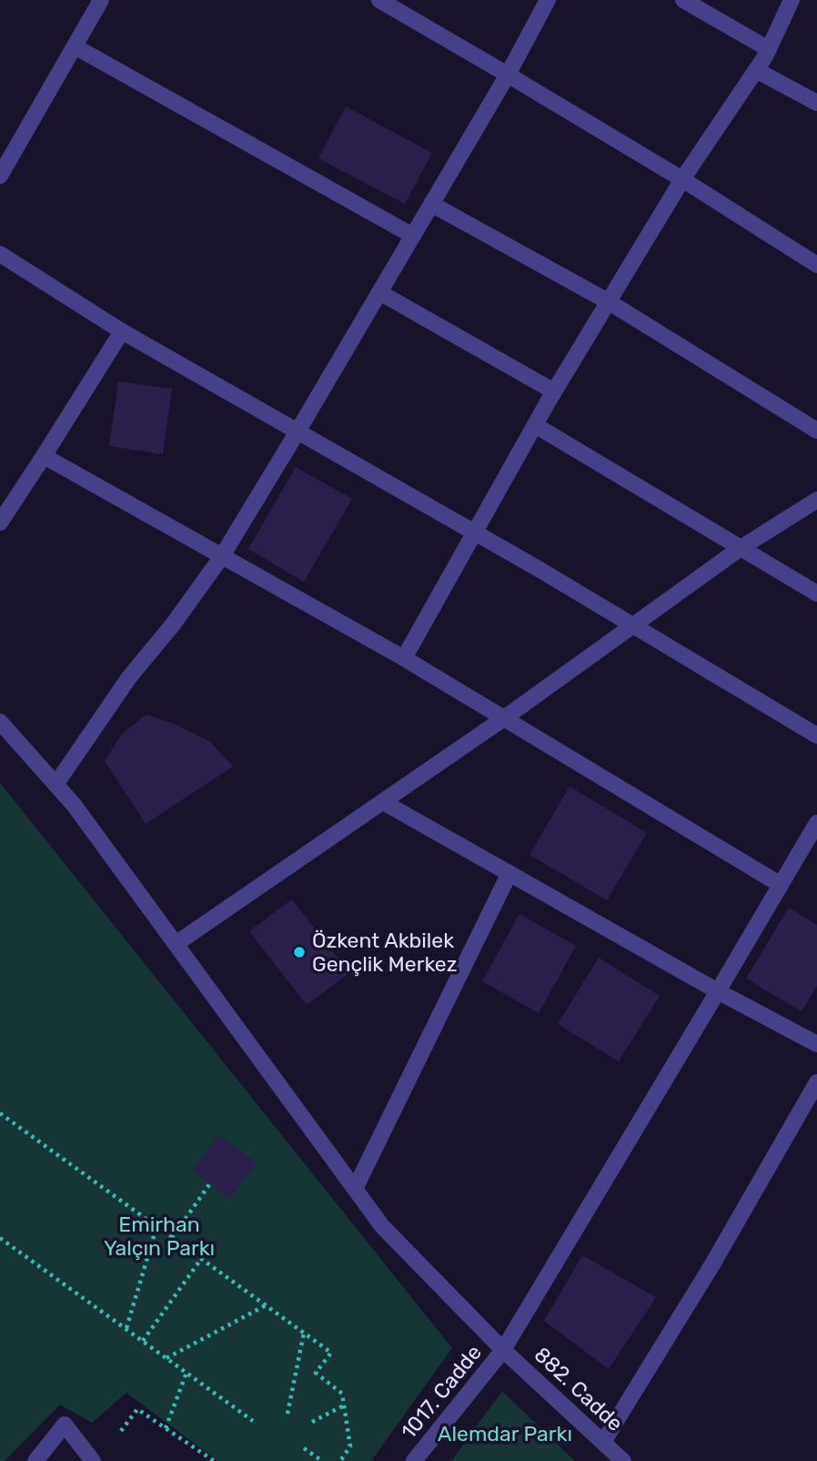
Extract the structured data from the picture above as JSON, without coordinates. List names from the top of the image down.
{
  "streets": {
    "street": ["882. Cadde", "1017. Cadde"]
  },
  "crossings": [
    ["882. Cadde", "1017. Cadde"]
  ],
  "parks": ["Emirhan Yalçın Parkı", "Alemdar Parkı"],
  "places": ["Özkent Akbilek Gençlik Merkez"]
}
